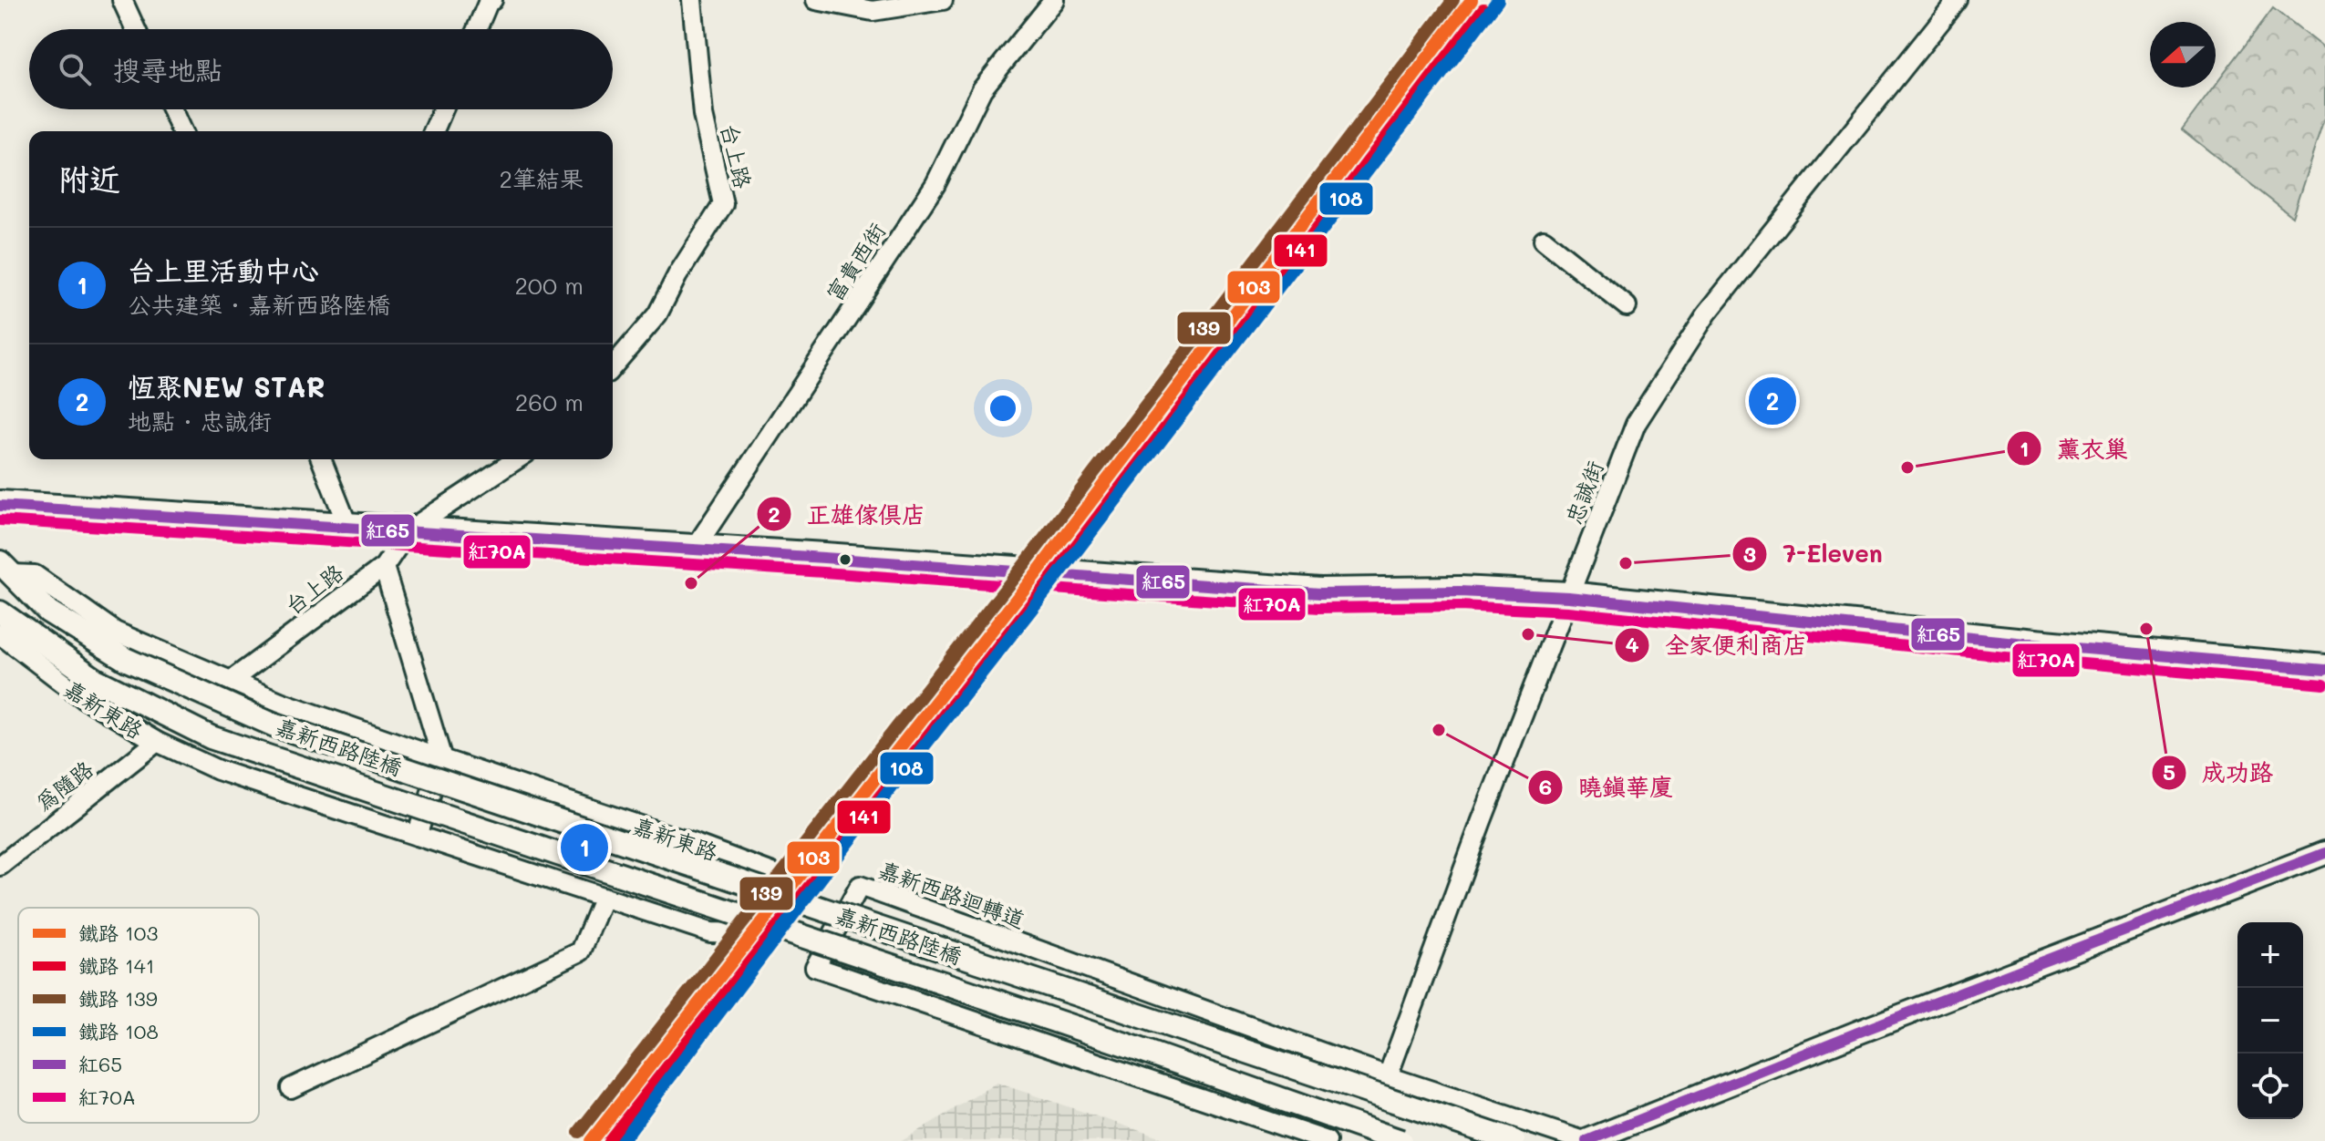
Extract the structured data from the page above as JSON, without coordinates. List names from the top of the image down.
{
  "streets": {
    "street": [
      "台上路",
      "富貴西街",
      "忠誠街",
      "嘉新東路",
      "嘉新西路陸橋",
      "為隨路",
      "嘉新西路迴轉道"
    ]
  },
  "crossings": [
    ["台上路", "嘉新東路"],
    ["忠誠街", "嘉新西路迴轉道"],
    ["嘉新東路", "嘉新西路陸橋"],
    ["嘉新東路", "為隨路"]
  ],
  "places": [
    "薰衣巢",
    "7-Eleven",
    "正雄傢俱店",
    "成功路",
    "全家便利商店",
    "曉鎮華廈"
  ],
  "lines": [
    "rail line 103",
    "rail line 139",
    "rail line 108",
    "rail line 141",
    "transit line 紅65",
    "transit line 紅70A"
  ],
  "legend": [
    "鐵路 103",
    "鐵路 141",
    "鐵路 139",
    "鐵路 108",
    "紅65",
    "紅70A"
  ],
  "north": "left",
  "page": {
    "search": "搜尋地點",
    "heading": ["附近", "2筆結果"],
    "list": [
      {
        "mark": "1",
        "name": "台上里活動中心",
        "note": "公共建築 · 嘉新西路陸橋",
        "value": "200 m"
      },
      {
        "mark": "2",
        "name": "恆聚NEW STAR",
        "note": "地點 · 忠誠街",
        "value": "260 m"
      }
    ],
    "pins": ["2", "1"],
    "map_buttons": ["+", "−"]
  }
}
